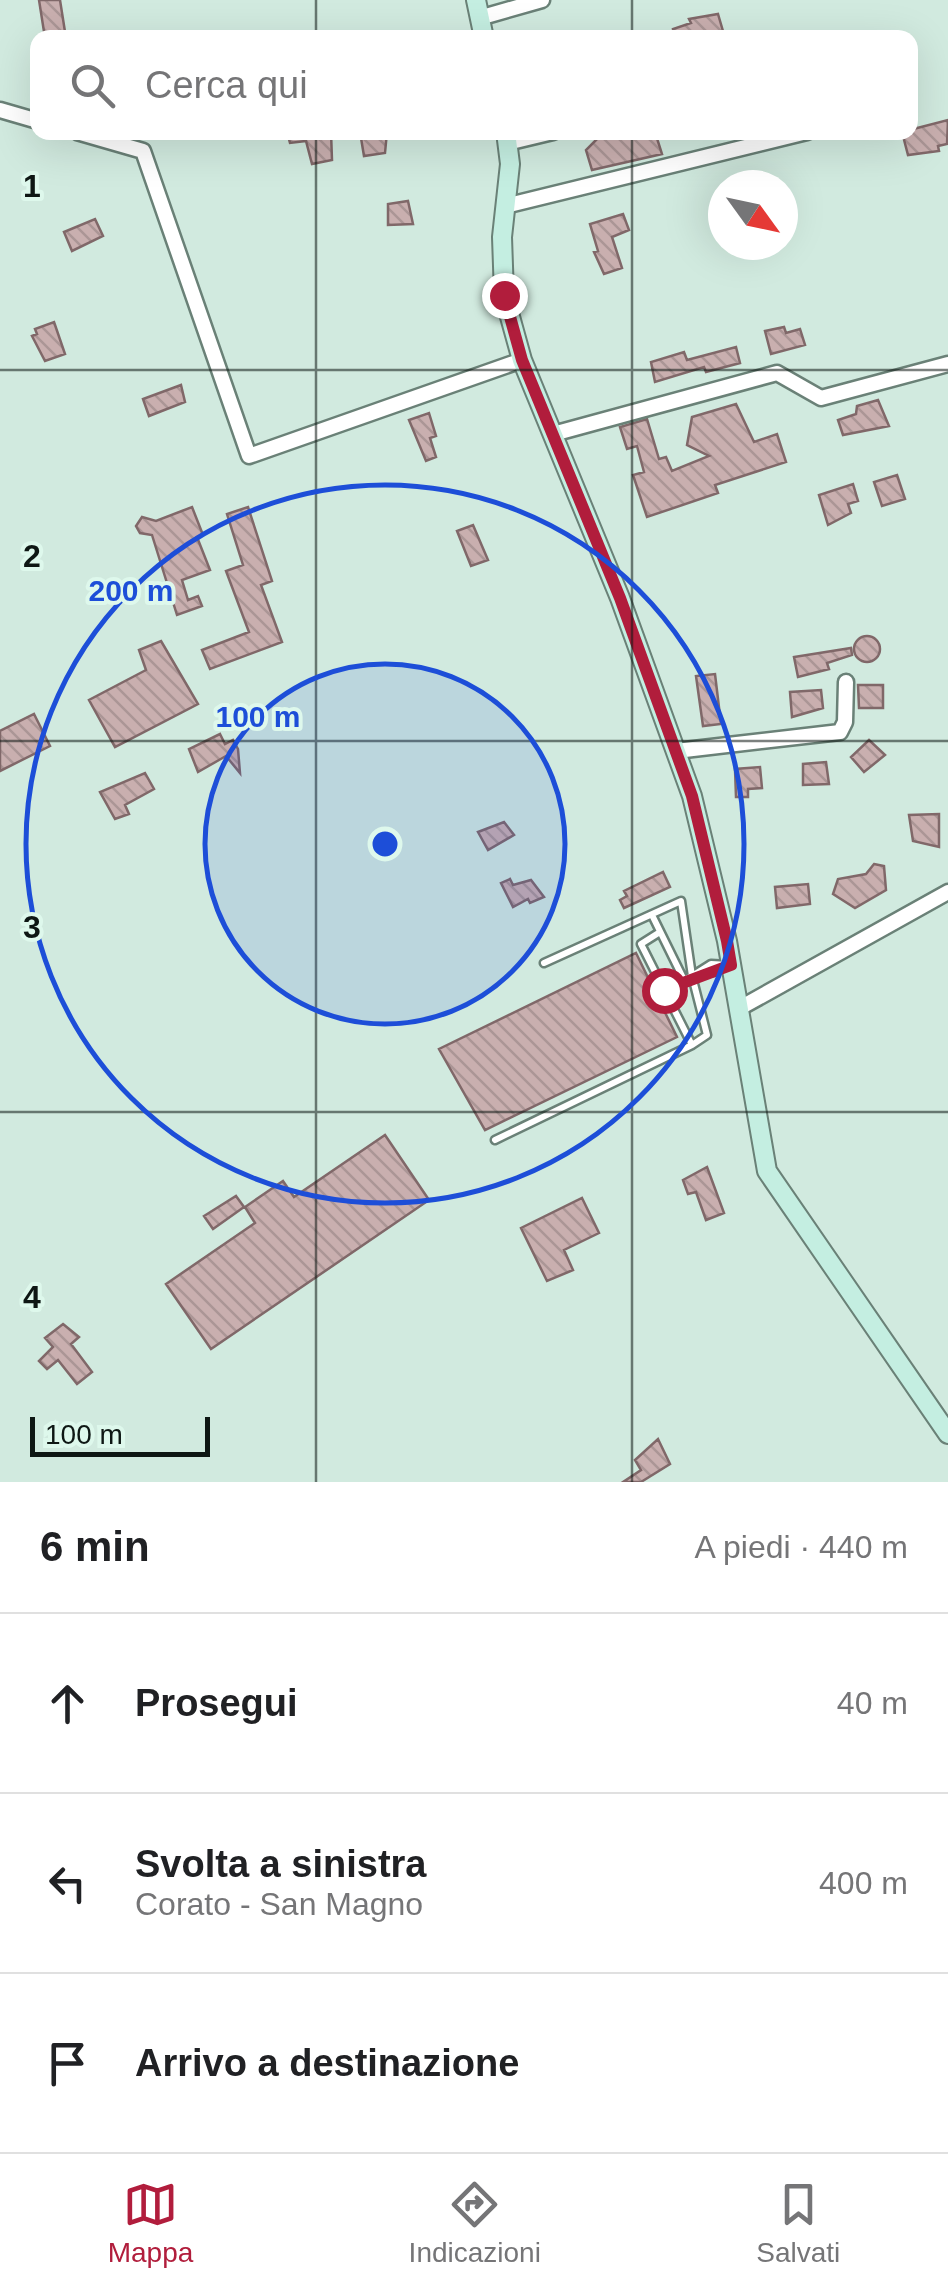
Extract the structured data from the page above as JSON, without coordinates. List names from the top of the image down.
{
  "scale_bar": "100 m",
  "north": "bottom right",
  "page": {
    "search": "Cerca qui",
    "scale": "100 m",
    "heading": ["6 min", "A piedi · 440 m"],
    "list": [
      ["Prosegui", "40 m"],
      ["Svolta a sinistra", "Corato - San Magno", "400 m"],
      "Arrivo a destinazione"
    ],
    "nav": ["Mappa", "Indicazioni", "Salvati"]
  },
  "grid": {
    "rows": [
      "1",
      "2",
      "3",
      "4"
    ]
  },
  "rings": ["200 m", "100 m"]
}
